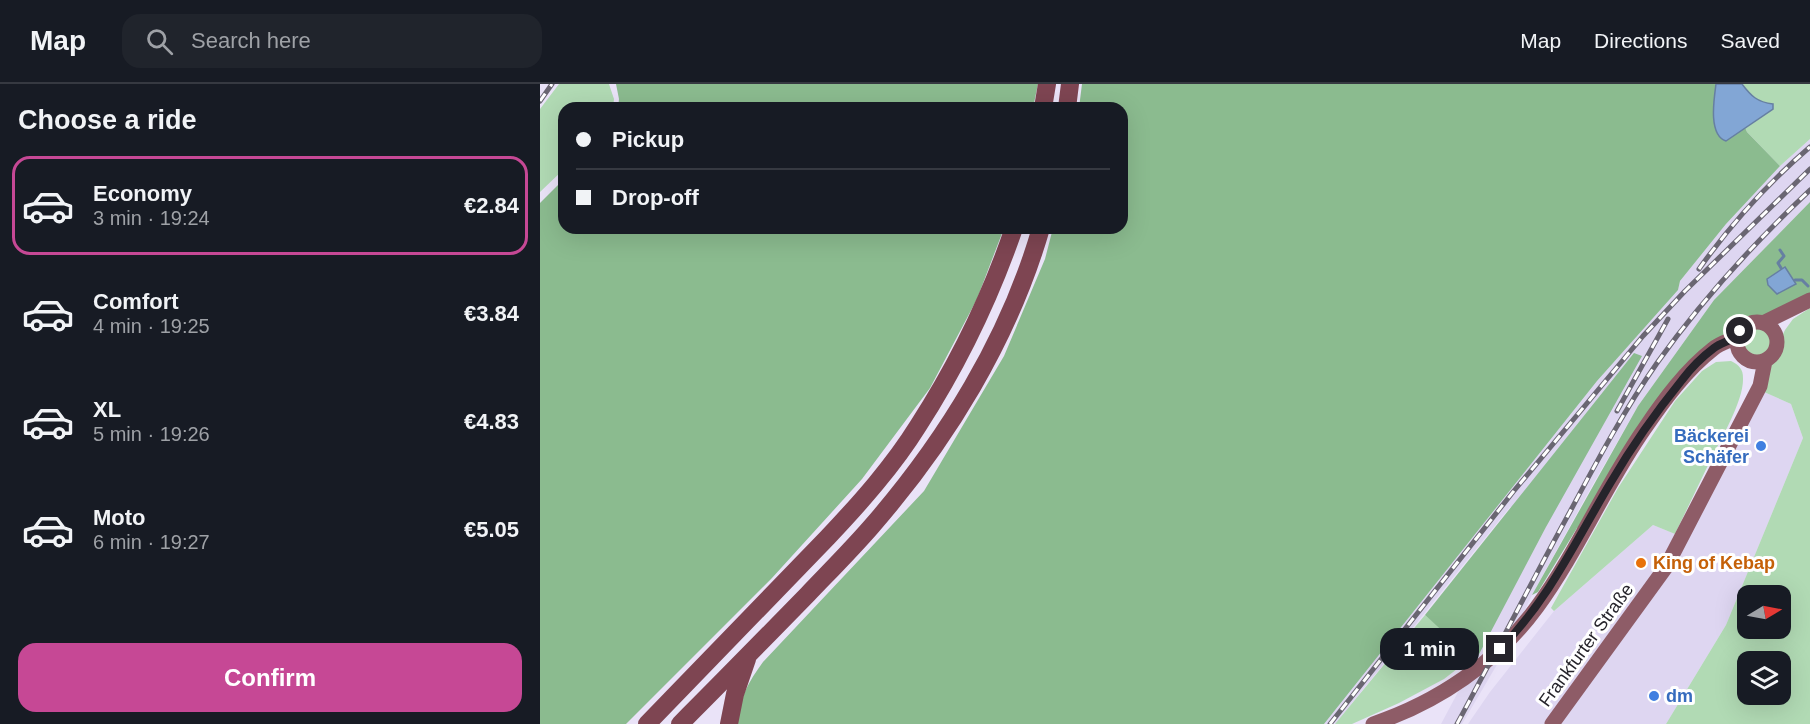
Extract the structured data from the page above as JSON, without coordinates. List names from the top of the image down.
{
  "streets": {
    "main road": ["Frankfurter Straße"]
  },
  "places": ["Bäckerei Schäfer", "King of Kebap", "dm"],
  "north": "right",
  "page": {
    "header": "Map",
    "search": "Search here",
    "nav": ["Map", "Directions", "Saved"],
    "heading": "Choose a ride",
    "banner": ["Pickup", "Drop-off"],
    "list": [
      {
        "name": "Economy",
        "note": "3 min · 19:24",
        "value": "€2.84"
      },
      {
        "name": "Comfort",
        "note": "4 min · 19:25",
        "value": "€3.84"
      },
      {
        "name": "XL",
        "note": "5 min · 19:26",
        "value": "€4.83"
      },
      {
        "name": "Moto",
        "note": "6 min · 19:27",
        "value": "€5.05"
      }
    ],
    "bubble": "1 min",
    "buttons": "Confirm"
  }
}
